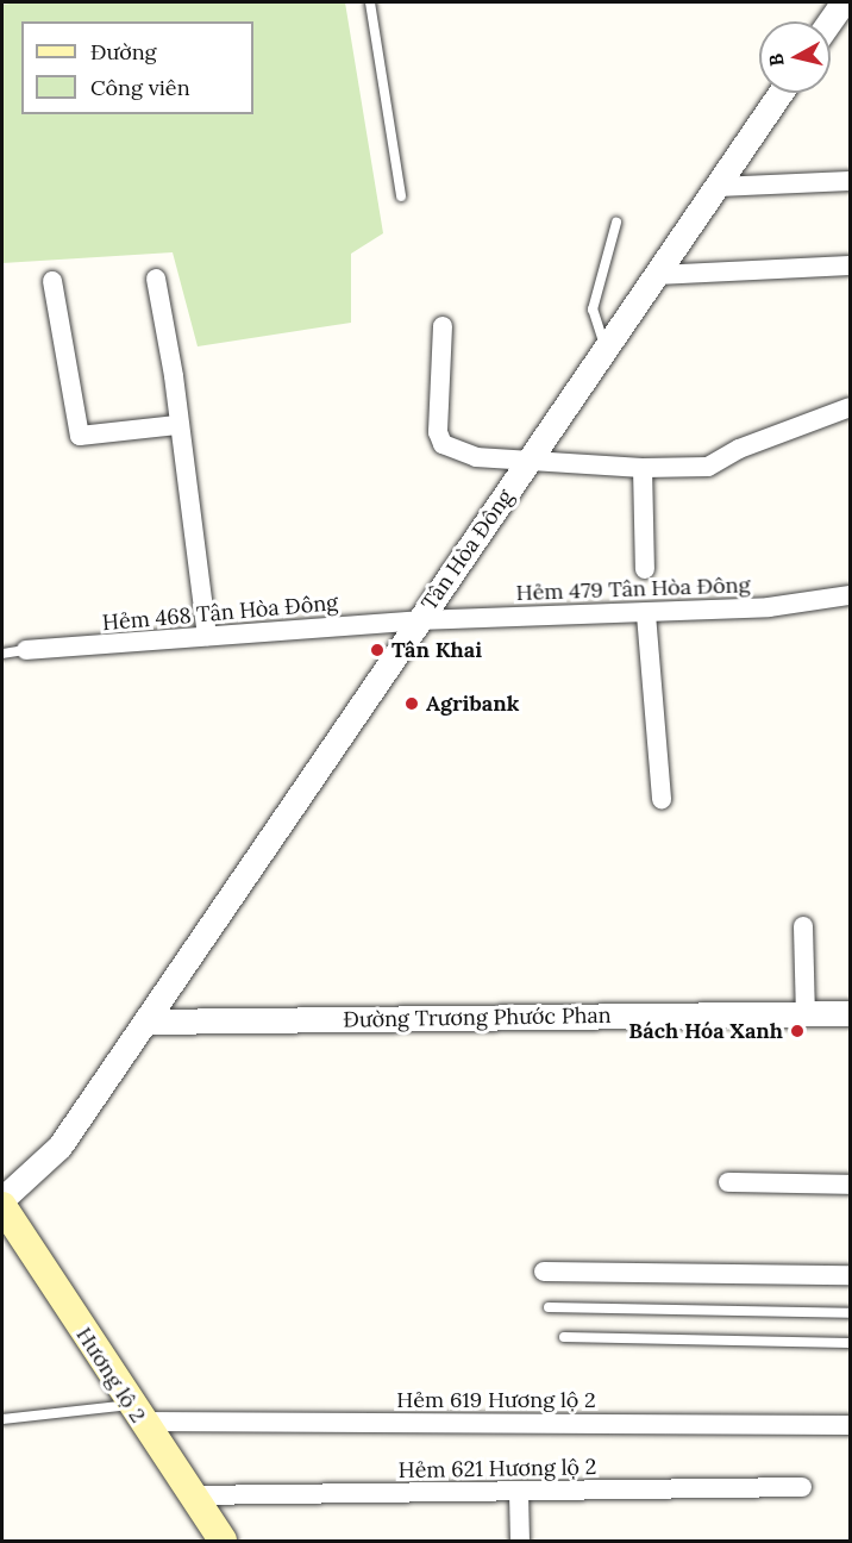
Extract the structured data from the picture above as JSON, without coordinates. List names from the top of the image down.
{
  "streets": {
    "main road": ["Hương lộ 2"],
    "street": [
      "Tân Hòa Đông",
      "Hẻm 479 Tân Hòa Đông",
      "Hẻm 468 Tân Hòa Đông",
      "Đường Trương Phước Phan",
      "Hẻm 619 Hương lộ 2",
      "Hẻm 621 Hương lộ 2"
    ]
  },
  "crossings": [
    ["Tân Hòa Đông", "Hẻm 479 Tân Hòa Đông"],
    ["Tân Hòa Đông", "Hẻm 468 Tân Hòa Đông"],
    ["Tân Hòa Đông", "Đường Trương Phước Phan"],
    ["Hẻm 479 Tân Hòa Đông", "Hẻm 468 Tân Hòa Đông"],
    ["Hương lộ 2", "Hẻm 619 Hương lộ 2"],
    ["Hương lộ 2", "Hẻm 621 Hương lộ 2"]
  ],
  "places": ["Tân Khai", "Agribank", "Bách Hóa Xanh"],
  "legend": ["Đường", "Công viên"],
  "north": "left"
}
